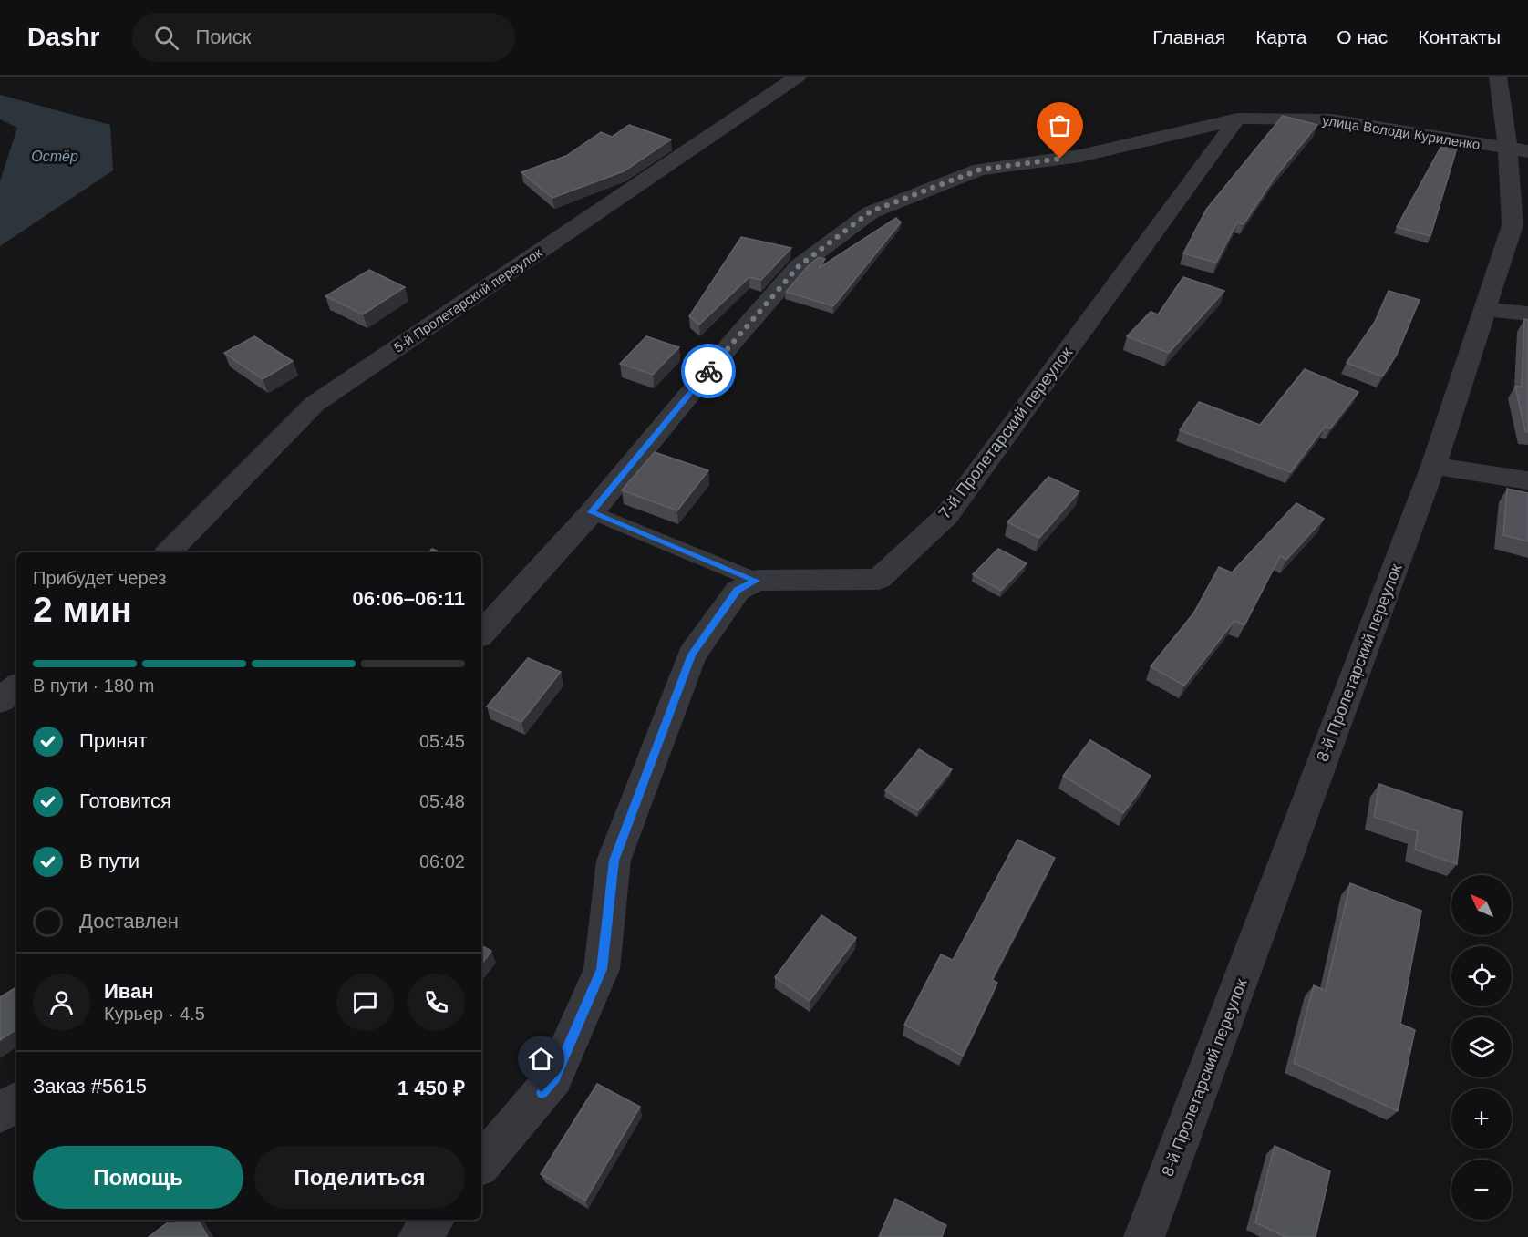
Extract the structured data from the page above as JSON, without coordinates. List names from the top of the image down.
{
  "streets": {
    "street": [
      "улица Володи Куриленко",
      "5-й Пролетарский переулок",
      "7-й Пролетарский переулок",
      "8-й Пролетарский переулок"
    ]
  },
  "crossings": [
    ["улица Володи Куриленко", "7-й Пролетарский переулок"],
    ["улица Володи Куриленко", "8-й Пролетарский переулок"]
  ],
  "water": ["Остёр"],
  "north": "top left",
  "page": {
    "header": "Dashr",
    "search": "Поиск",
    "nav": [
      "Главная",
      "Карта",
      "О нас",
      "Контакты"
    ],
    "heading": ["2 мин", "Прибудет через", "06:06–06:11"],
    "panel": [
      "Иван",
      "Курьер · 4.5",
      "Заказ #5615",
      "1 450 ₽"
    ],
    "bar": "В пути · 180 m",
    "list": [
      ["Принят", "05:45"],
      ["Готовится", "05:48"],
      ["В пути", "06:02"],
      "Доставлен"
    ],
    "map_buttons": ["+", "−"],
    "buttons": ["Помощь", "Поделиться"]
  }
}
